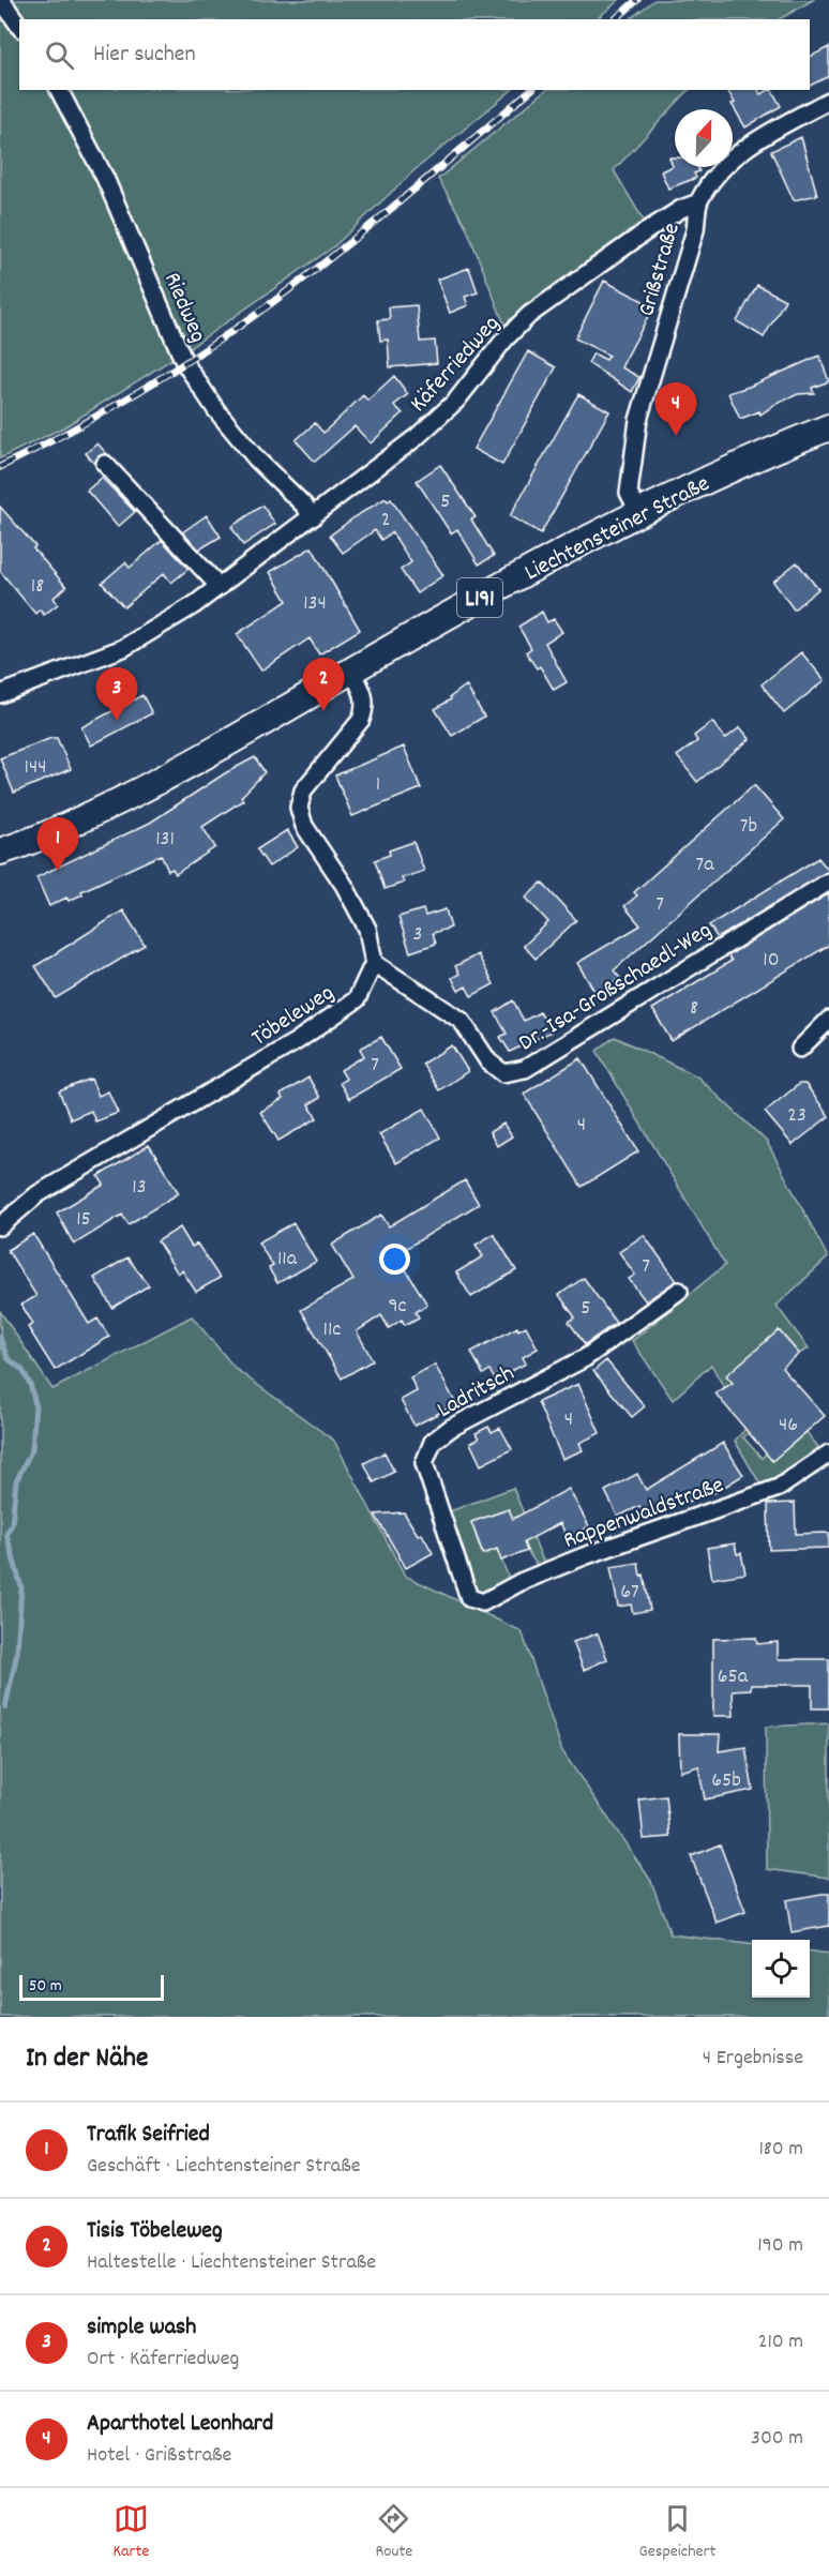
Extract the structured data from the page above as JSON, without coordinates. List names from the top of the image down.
{
  "streets": {
    "main road": ["Liechtensteiner Straße", "L191"],
    "street": [
      "Grißstraße",
      "Riedweg",
      "Käferriedweg",
      "Dr.-Isa-Großschaedl-Weg",
      "Töbeleweg",
      "Ladritsch",
      "Rappenwaldstraße"
    ]
  },
  "crossings": [
    ["Grißstraße", "Käferriedweg"],
    ["Grißstraße", "Liechtensteiner Straße"],
    ["Riedweg", "Käferriedweg"],
    ["Dr.-Isa-Großschaedl-Weg", "Töbeleweg"],
    ["Ladritsch", "Rappenwaldstraße"]
  ],
  "house_numbers": [
    "5",
    "2",
    "18",
    "134",
    "144",
    "1",
    "7b",
    "131",
    "7a",
    "7",
    "3",
    "10",
    "8",
    "7",
    "23",
    "4",
    "13",
    "15",
    "11a",
    "7",
    "9c",
    "5",
    "11c",
    "4",
    "46",
    "67",
    "65a",
    "65b"
  ],
  "scale_bar": "50 m",
  "north": "top",
  "page": {
    "search": "Hier suchen",
    "pins": [
      "4",
      "2",
      "3",
      "1"
    ],
    "scale": "50 m",
    "heading": ["In der Nähe", "4 Ergebnisse"],
    "list": [
      {
        "mark": "1",
        "name": "Trafik Seifried",
        "note": "Geschäft · Liechtensteiner Straße",
        "value": "180 m"
      },
      {
        "mark": "2",
        "name": "Tisis Töbeleweg",
        "note": "Haltestelle · Liechtensteiner Straße",
        "value": "190 m"
      },
      {
        "mark": "3",
        "name": "simple wash",
        "note": "Ort · Käferriedweg",
        "value": "210 m"
      },
      {
        "mark": "4",
        "name": "Aparthotel Leonhard",
        "note": "Hotel · Grißstraße",
        "value": "300 m"
      }
    ],
    "nav": ["Karte", "Route", "Gespeichert"]
  }
}
